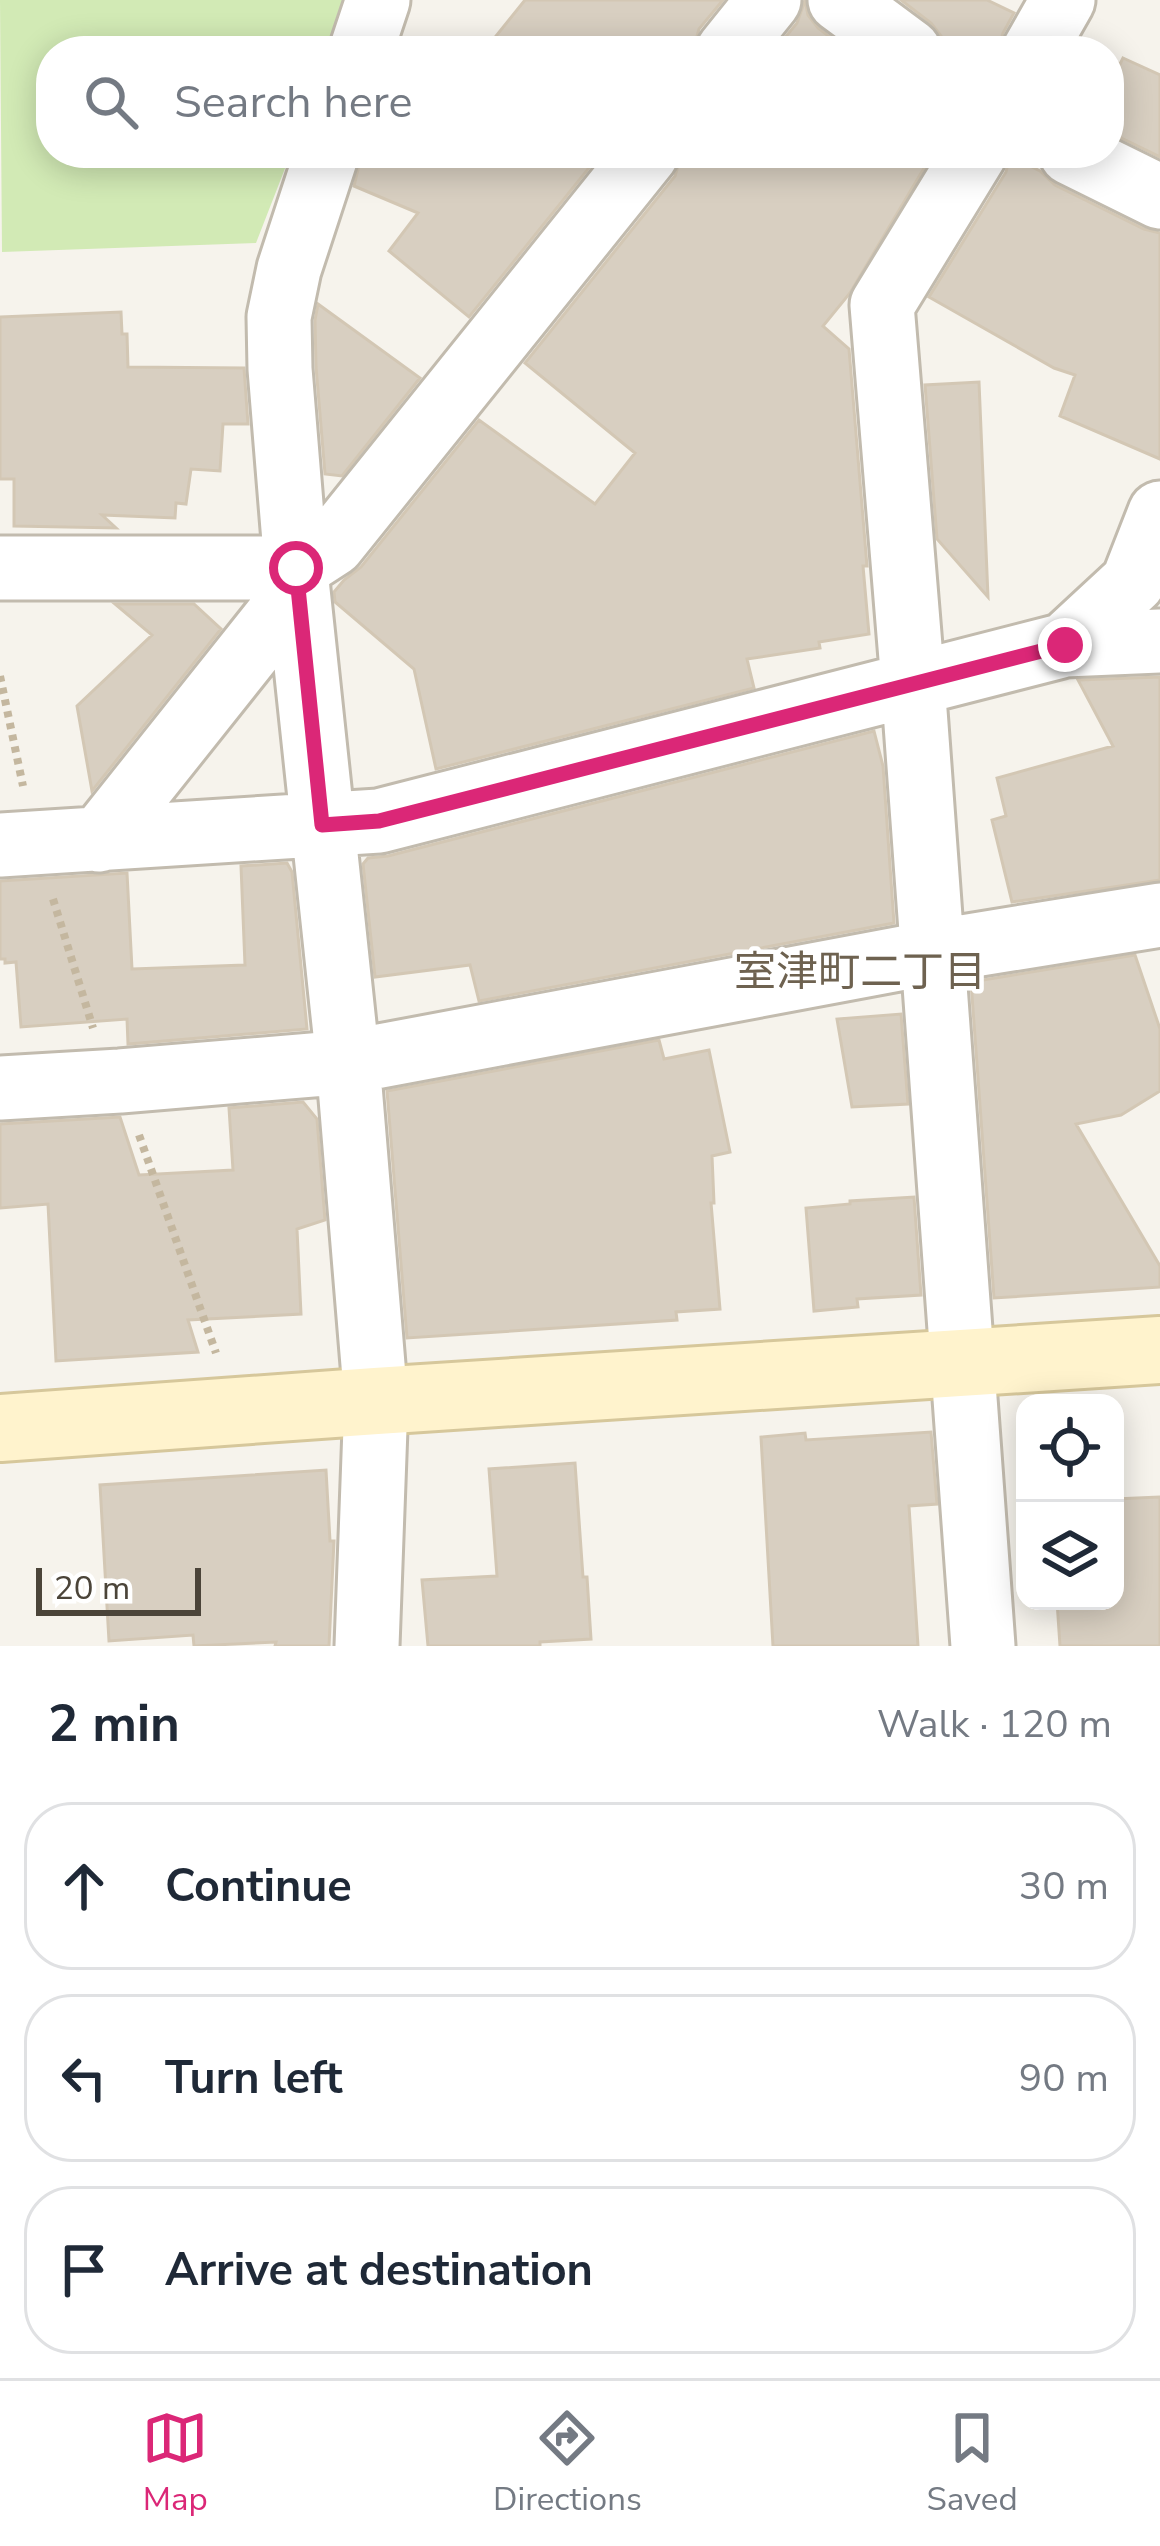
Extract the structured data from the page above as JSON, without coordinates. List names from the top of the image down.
{
  "districts": ["室津町二丁目"],
  "scale_bar": "20 m",
  "page": {
    "search": "Search here",
    "scale": "20 m",
    "heading": ["2 min", "Walk · 120 m"],
    "list": [
      ["Continue", "30 m"],
      ["Turn left", "90 m"],
      "Arrive at destination"
    ],
    "nav": ["Map", "Directions", "Saved"]
  }
}
